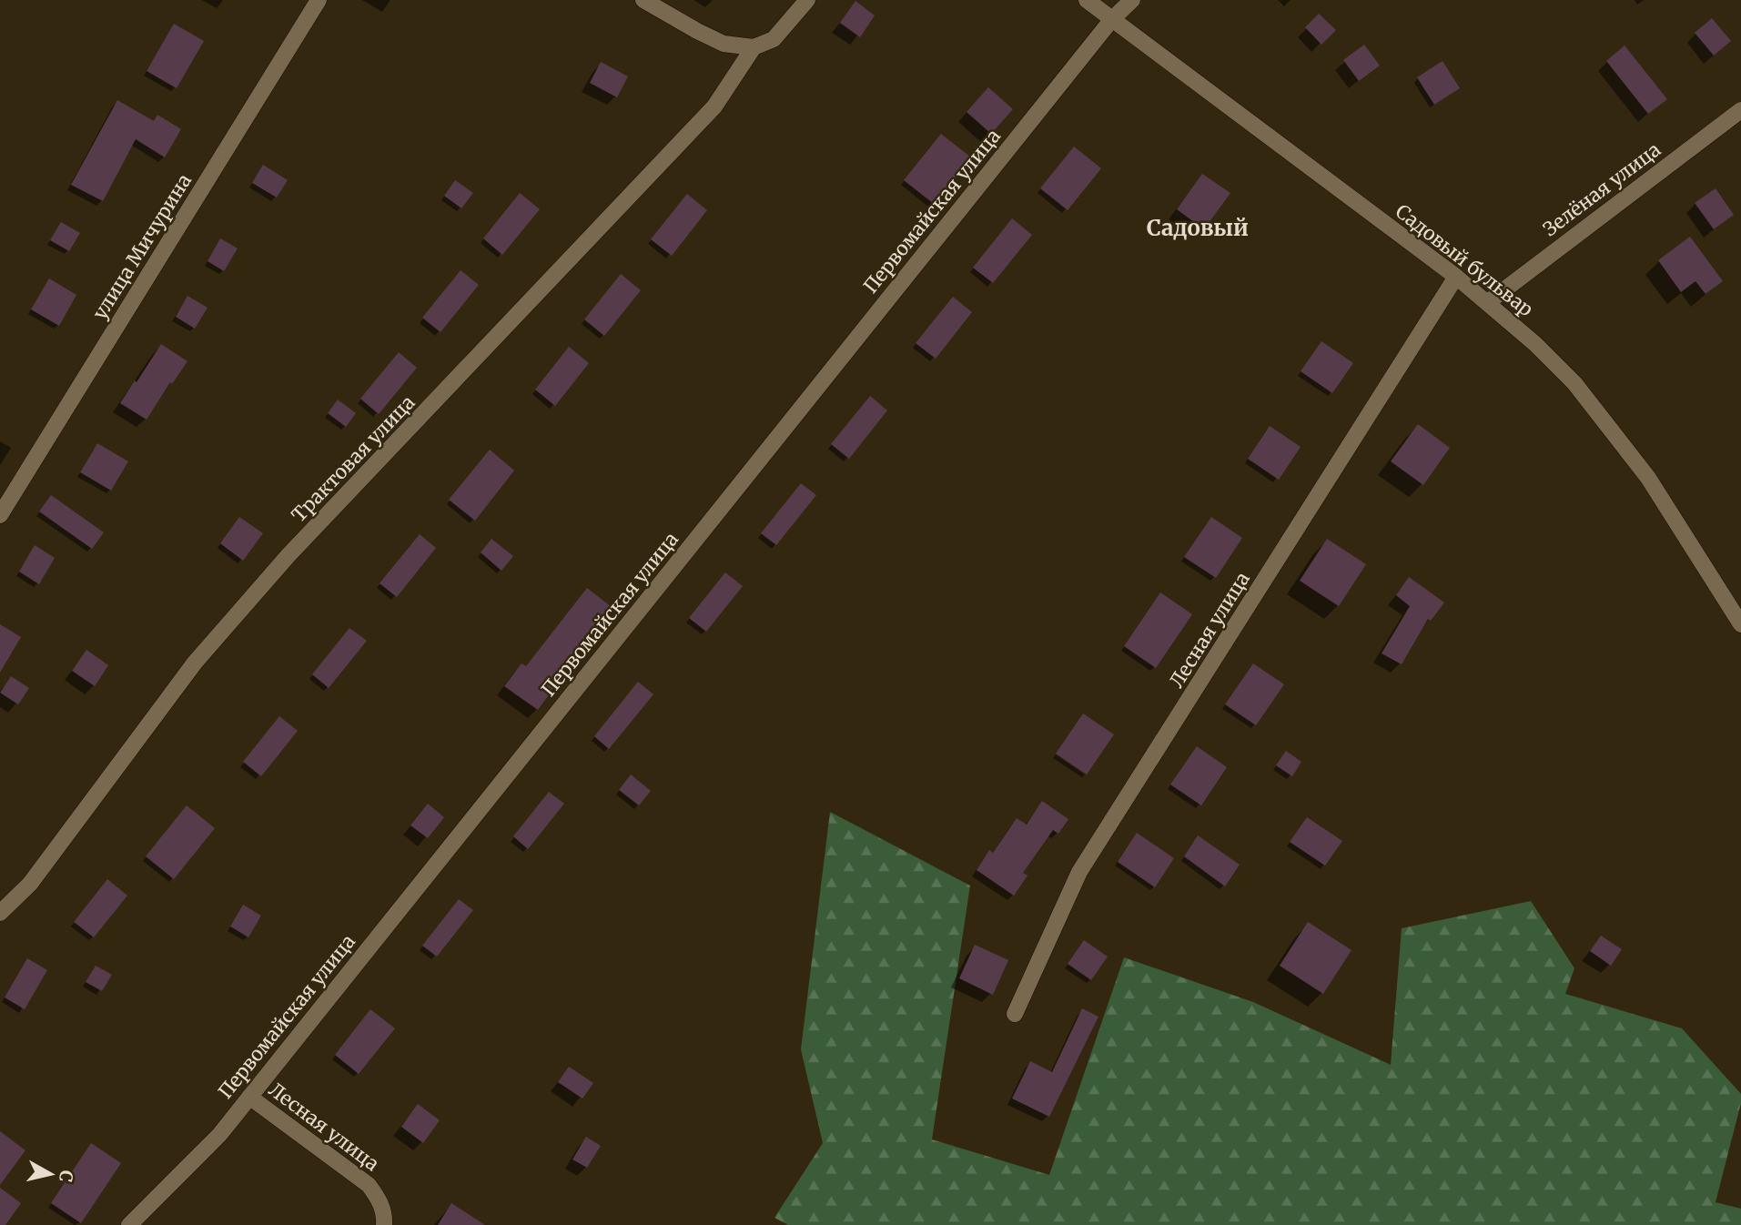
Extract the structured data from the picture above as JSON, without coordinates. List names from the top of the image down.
{
  "streets": {
    "street": [
      "Зелёная улица",
      "Первомайская улица",
      "улица Мичурина",
      "Садовый бульвар",
      "Трактовая улица",
      "Лесная улица"
    ]
  },
  "crossings": [
    ["Зелёная улица", "Садовый бульвар"],
    ["Первомайская улица", "Садовый бульвар"],
    ["Первомайская улица", "Лесная улица"],
    ["Садовый бульвар", "Лесная улица"]
  ],
  "districts": ["Садовый"],
  "north": "right"
}
